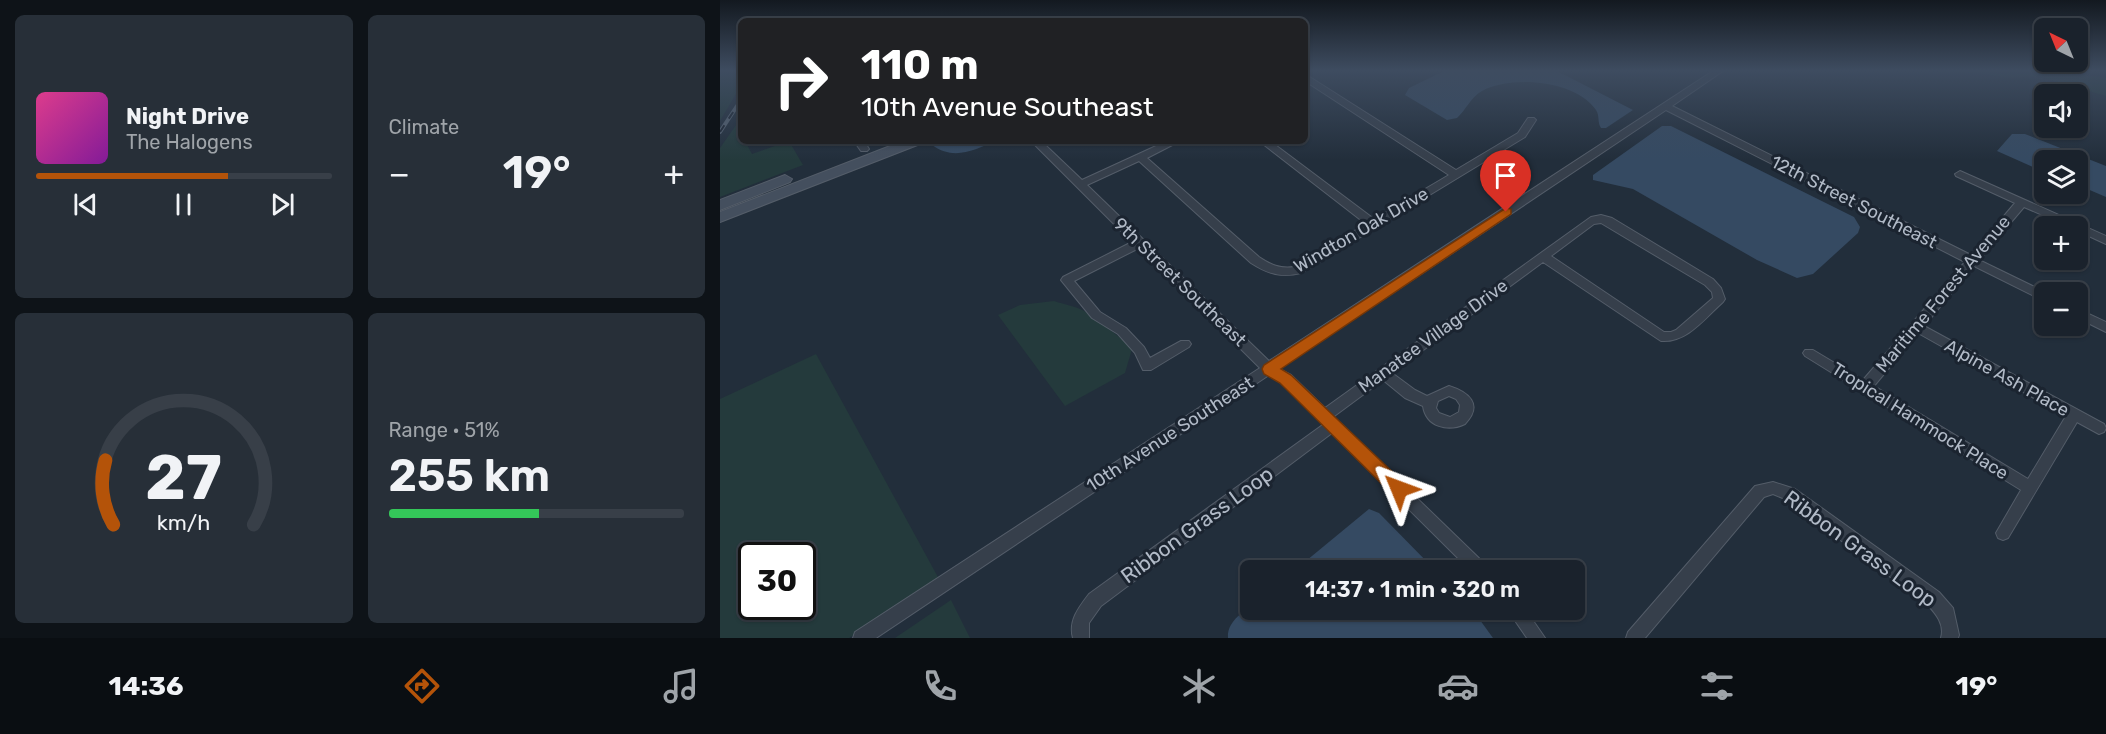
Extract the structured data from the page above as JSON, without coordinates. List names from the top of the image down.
{
  "streets": {
    "street": [
      "12th Street Southeast",
      "Windton Oak Drive",
      "9th Street Southeast",
      "Maritime Forest Avenue",
      "Manatee Village Drive",
      "Alpine Ash Place",
      "Tropical Hammock Place",
      "10th Avenue Southeast",
      "Ribbon Grass Loop"
    ]
  },
  "crossings": [
    ["12th Street Southeast", "Maritime Forest Avenue"],
    ["12th Street Southeast", "10th Avenue Southeast"],
    ["9th Street Southeast", "Manatee Village Drive"],
    ["9th Street Southeast", "10th Avenue Southeast"],
    ["9th Street Southeast", "Ribbon Grass Loop"],
    ["Maritime Forest Avenue", "Alpine Ash Place"],
    ["Maritime Forest Avenue", "Tropical Hammock Place"],
    ["Manatee Village Drive", "Ribbon Grass Loop"]
  ],
  "north": "top left",
  "page": {
    "tile": [
      "Climate",
      ["Range · 51%", "255 km"]
    ],
    "map_buttons": ["+", "−"],
    "turn": ["110 m", "10th Avenue Southeast"],
    "song": ["Night Drive", "The Halogens"],
    "heat": ["−", "19°", "+"],
    "limit": "30",
    "trip": "14:37 · 1 min · 320 m",
    "tabs": ["14:36", "19°"],
    "gauge": ["27", "km/h"]
  }
}
